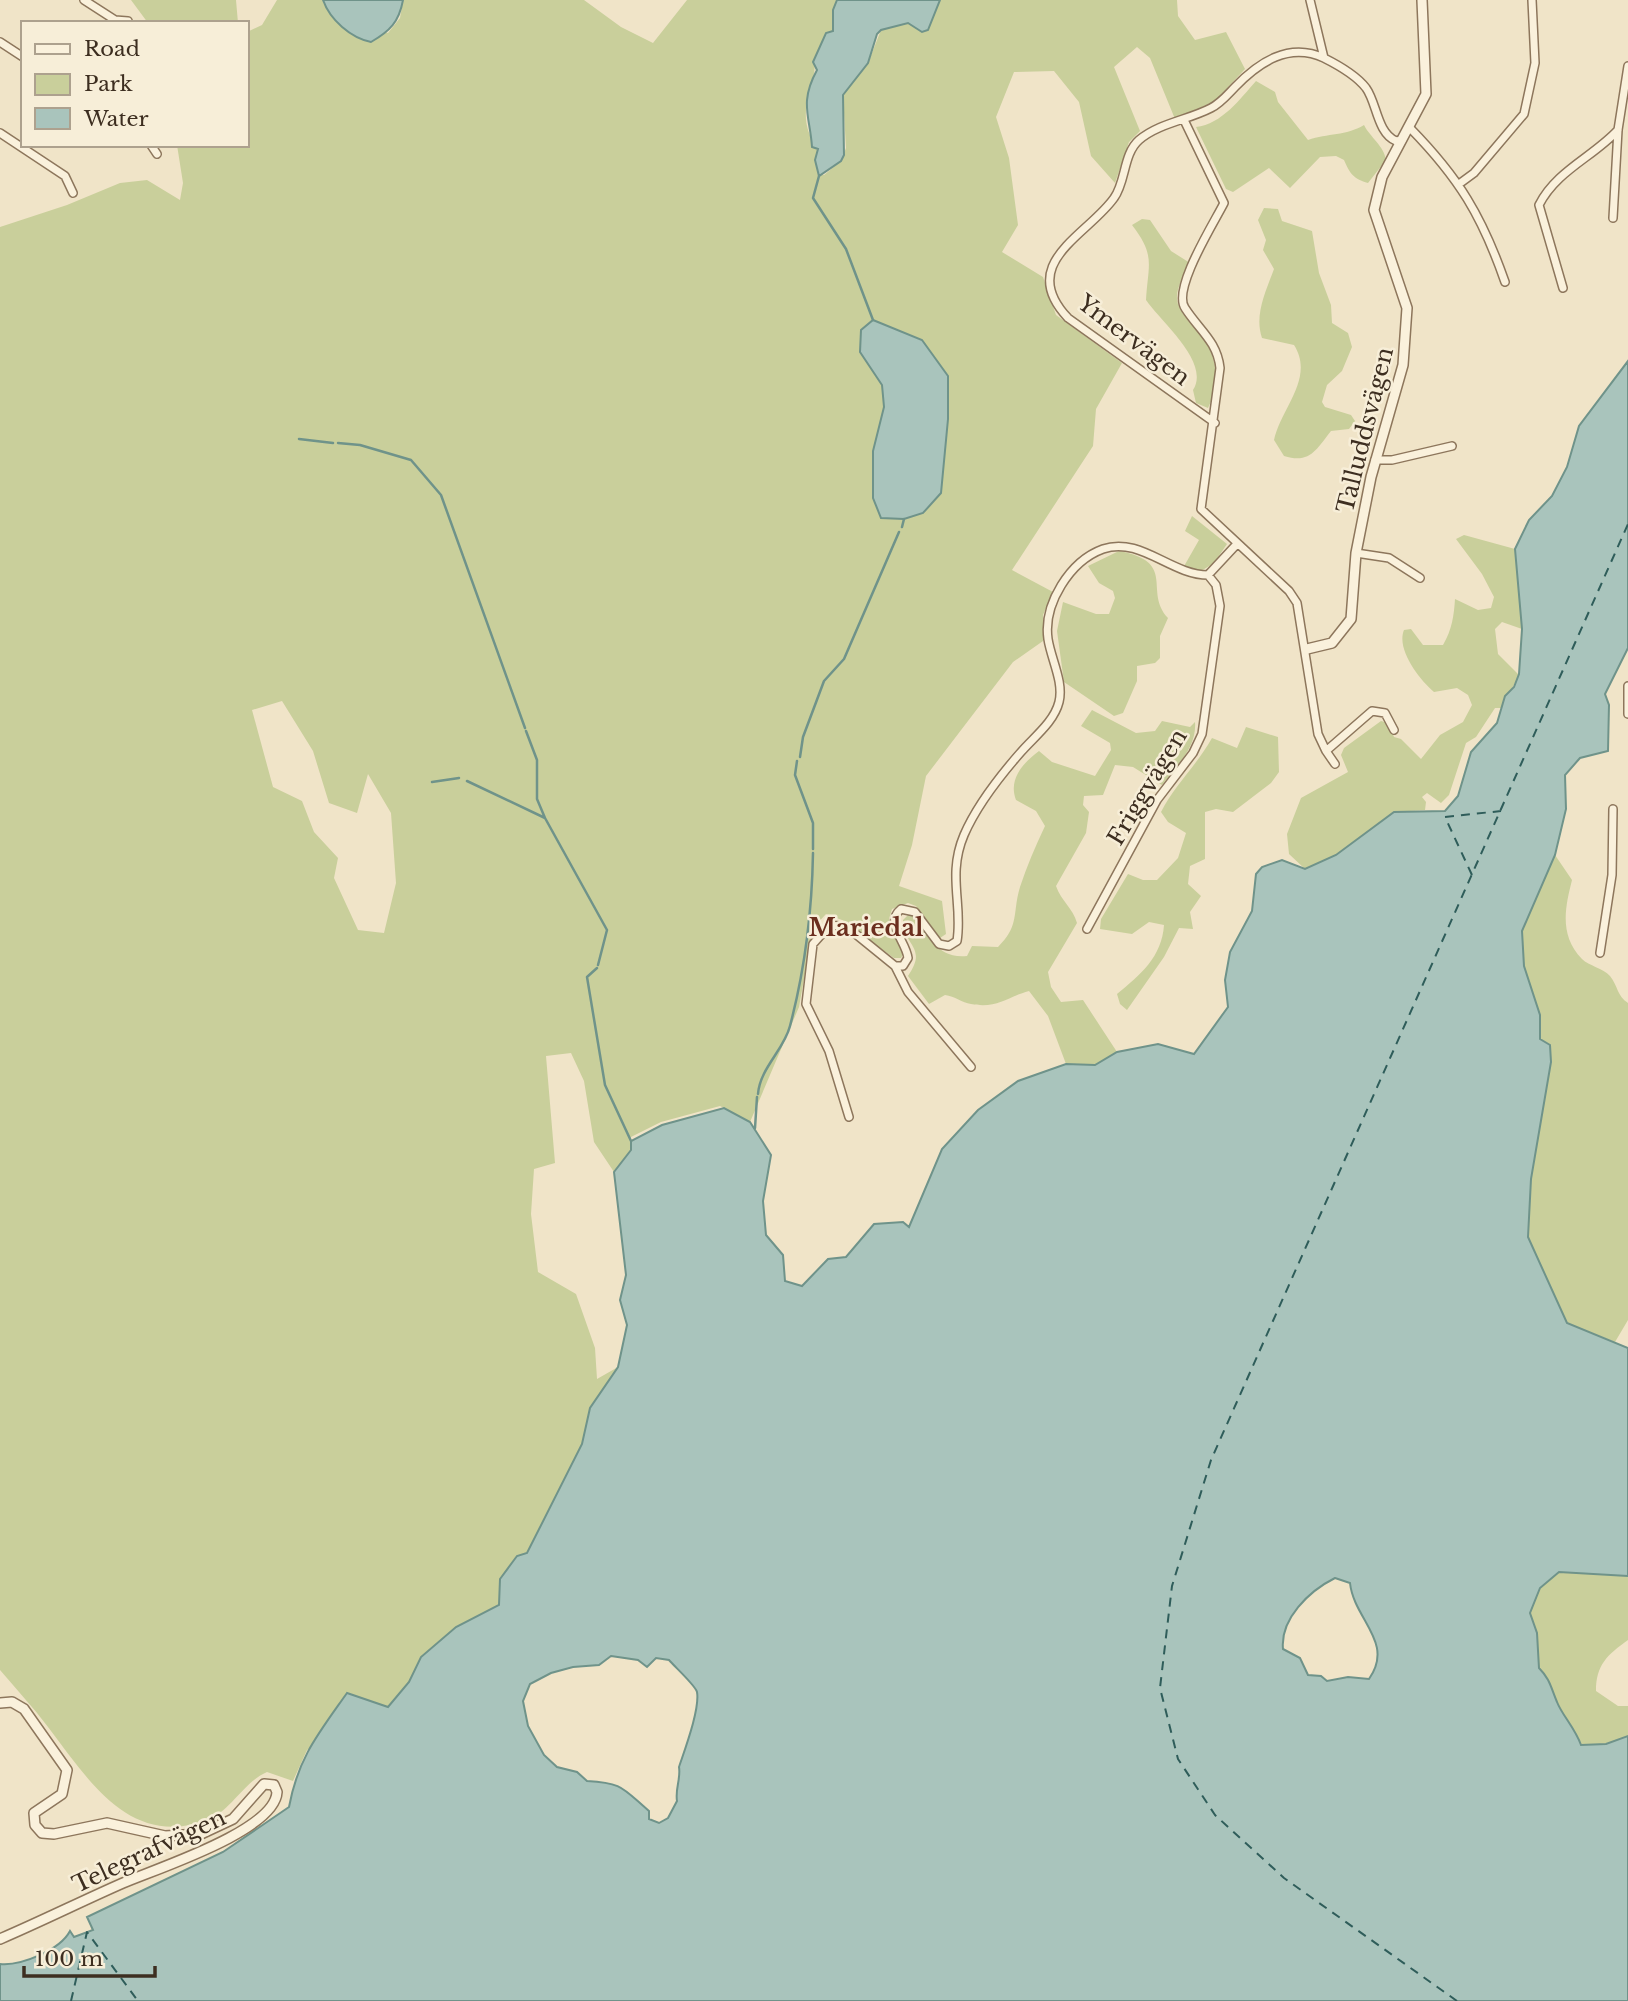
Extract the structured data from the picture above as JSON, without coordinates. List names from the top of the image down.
{
  "streets": {
    "street": [
      "Ymervägen",
      "Talluddsvägen",
      "Friggvägen",
      "Telegrafvägen"
    ]
  },
  "districts": ["Mariedal"],
  "legend": ["Road", "Park", "Water"],
  "scale_bar": "100 m"
}
